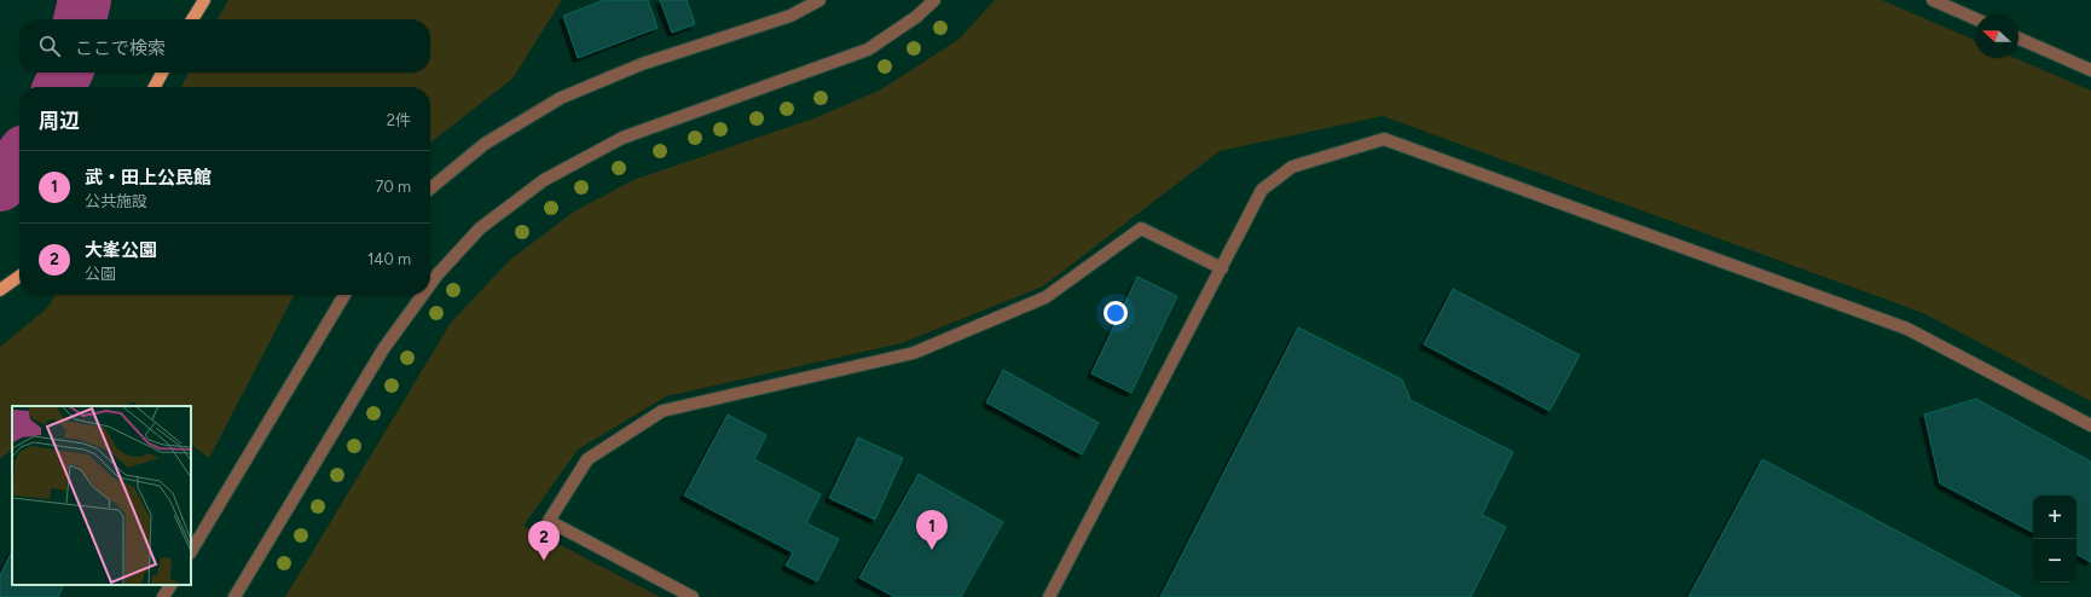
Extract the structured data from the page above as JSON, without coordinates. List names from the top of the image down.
{
  "north": "left",
  "page": {
    "search": "ここで検索",
    "heading": ["周辺", "2件"],
    "list": [
      {
        "mark": "1",
        "name": "武・田上公民館",
        "note": "公共施設",
        "value": "70 m"
      },
      {
        "mark": "2",
        "name": "大峯公園",
        "note": "公園",
        "value": "140 m"
      }
    ],
    "map_buttons": ["+", "−"],
    "pins": ["1", "2"]
  }
}
